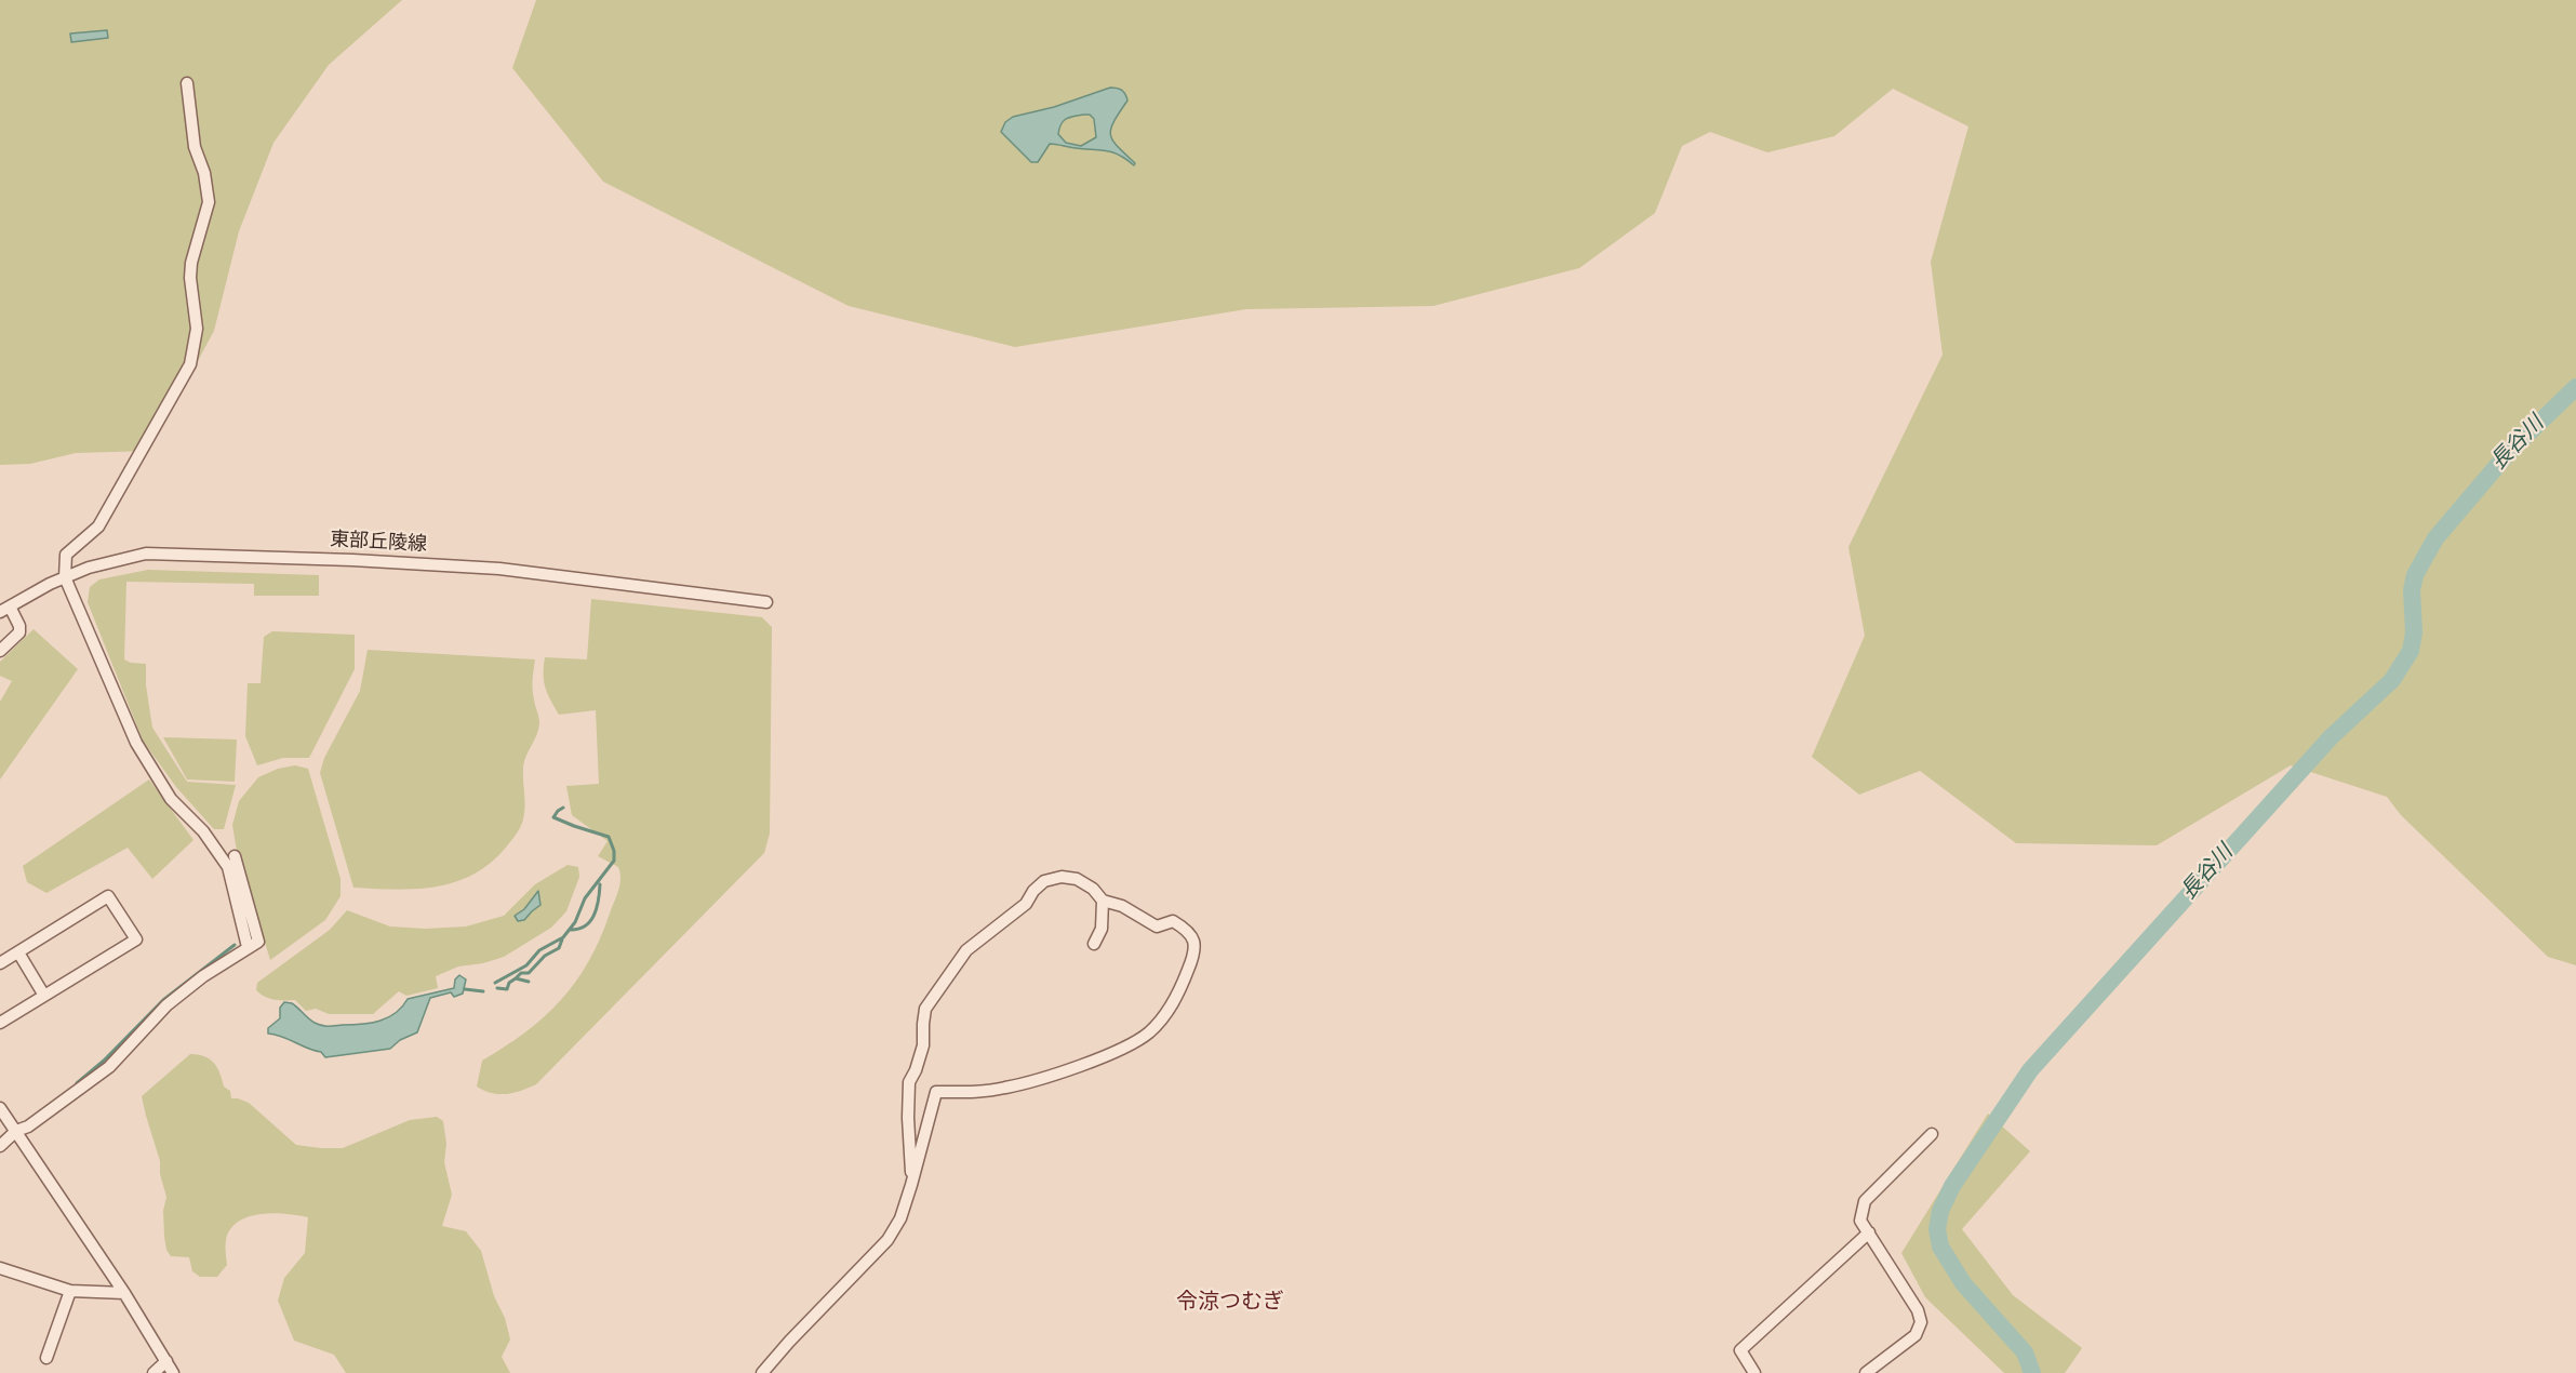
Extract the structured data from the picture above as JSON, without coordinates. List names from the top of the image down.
{
  "streets": {
    "street": ["東部丘陵線"]
  },
  "districts": ["令涼つむぎ"],
  "water": ["長谷川"]
}
